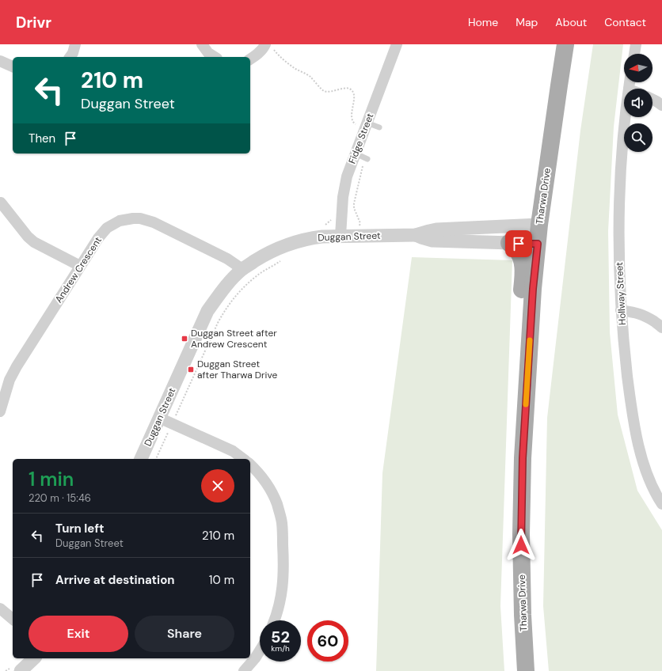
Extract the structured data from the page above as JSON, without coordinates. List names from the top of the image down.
{
  "streets": {
    "main road": ["Tharwa Drive"],
    "street": [
      "Fidge Street",
      "Duggan Street",
      "Andrew Crescent",
      "Hollway Street"
    ]
  },
  "crossings": [
    ["Fidge Street", "Duggan Street"],
    ["Tharwa Drive", "Duggan Street"],
    ["Duggan Street", "Andrew Crescent"]
  ],
  "places": {
    "transit": ["Duggan Street after Andrew Crescent", "Duggan Street after Tharwa Drive"]
  },
  "north": "left",
  "page": {
    "header": "Drivr",
    "nav": [
      "Home",
      "Map",
      "About",
      "Contact"
    ],
    "turn": ["210 m", "Duggan Street"],
    "then": "Then",
    "heading": ["1 min", "220 m · 15:46"],
    "list": [
      {
        "name": "Turn left",
        "note": "Duggan Street",
        "value": "210 m"
      },
      {
        "name": "Arrive at destination",
        "value": "10 m"
      }
    ],
    "buttons": ["Exit", "Share"],
    "speed": "52 km/h",
    "limit": "60"
  }
}
